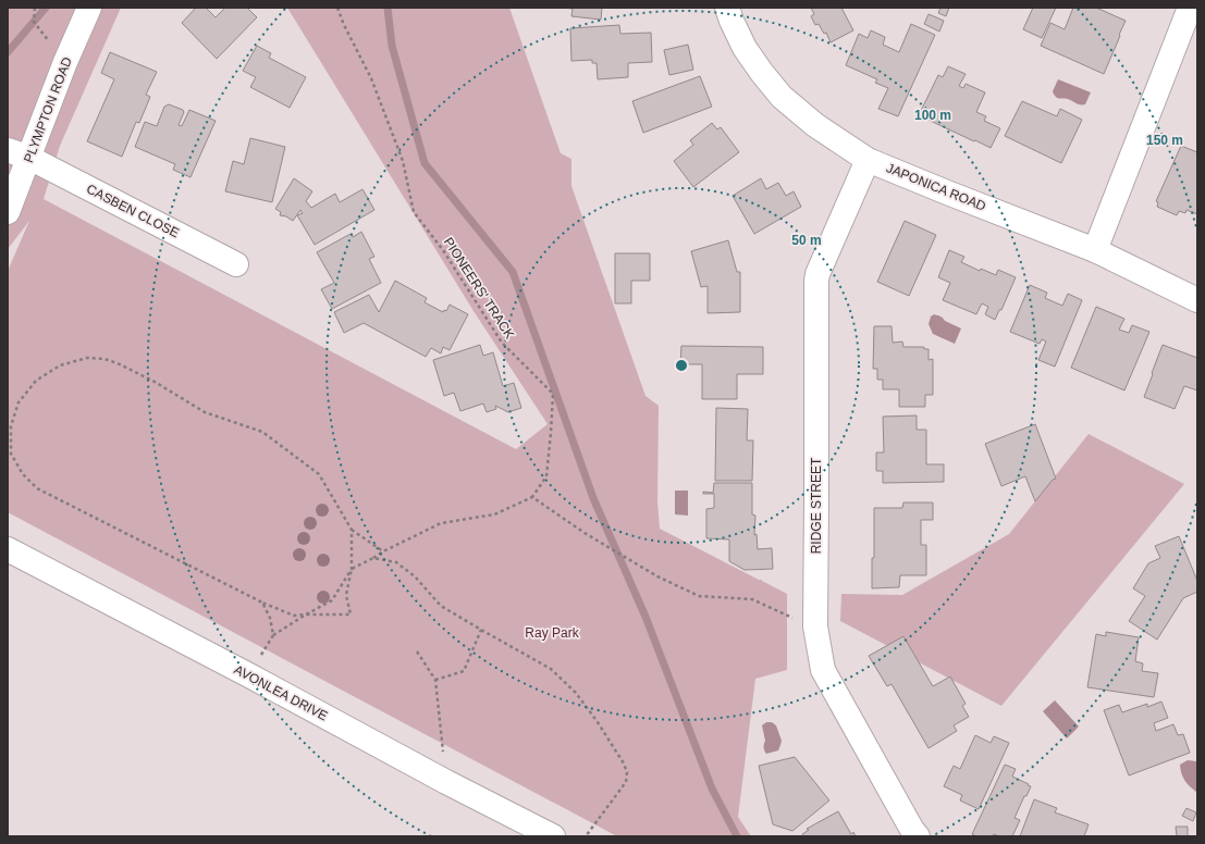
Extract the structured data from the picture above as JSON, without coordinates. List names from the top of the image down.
{
  "streets": {
    "street": [
      "PLYMPTON ROAD",
      "JAPONICA ROAD",
      "CASBEN CLOSE",
      "RIDGE STREET",
      "AVONLEA DRIVE"
    ],
    "path": ["PIONEERS' TRACK"]
  },
  "crossings": [
    ["PLYMPTON ROAD", "CASBEN CLOSE"],
    ["JAPONICA ROAD", "RIDGE STREET"]
  ],
  "parks": ["Ray Park"],
  "rings": ["100 m", "150 m", "50 m"]
}
